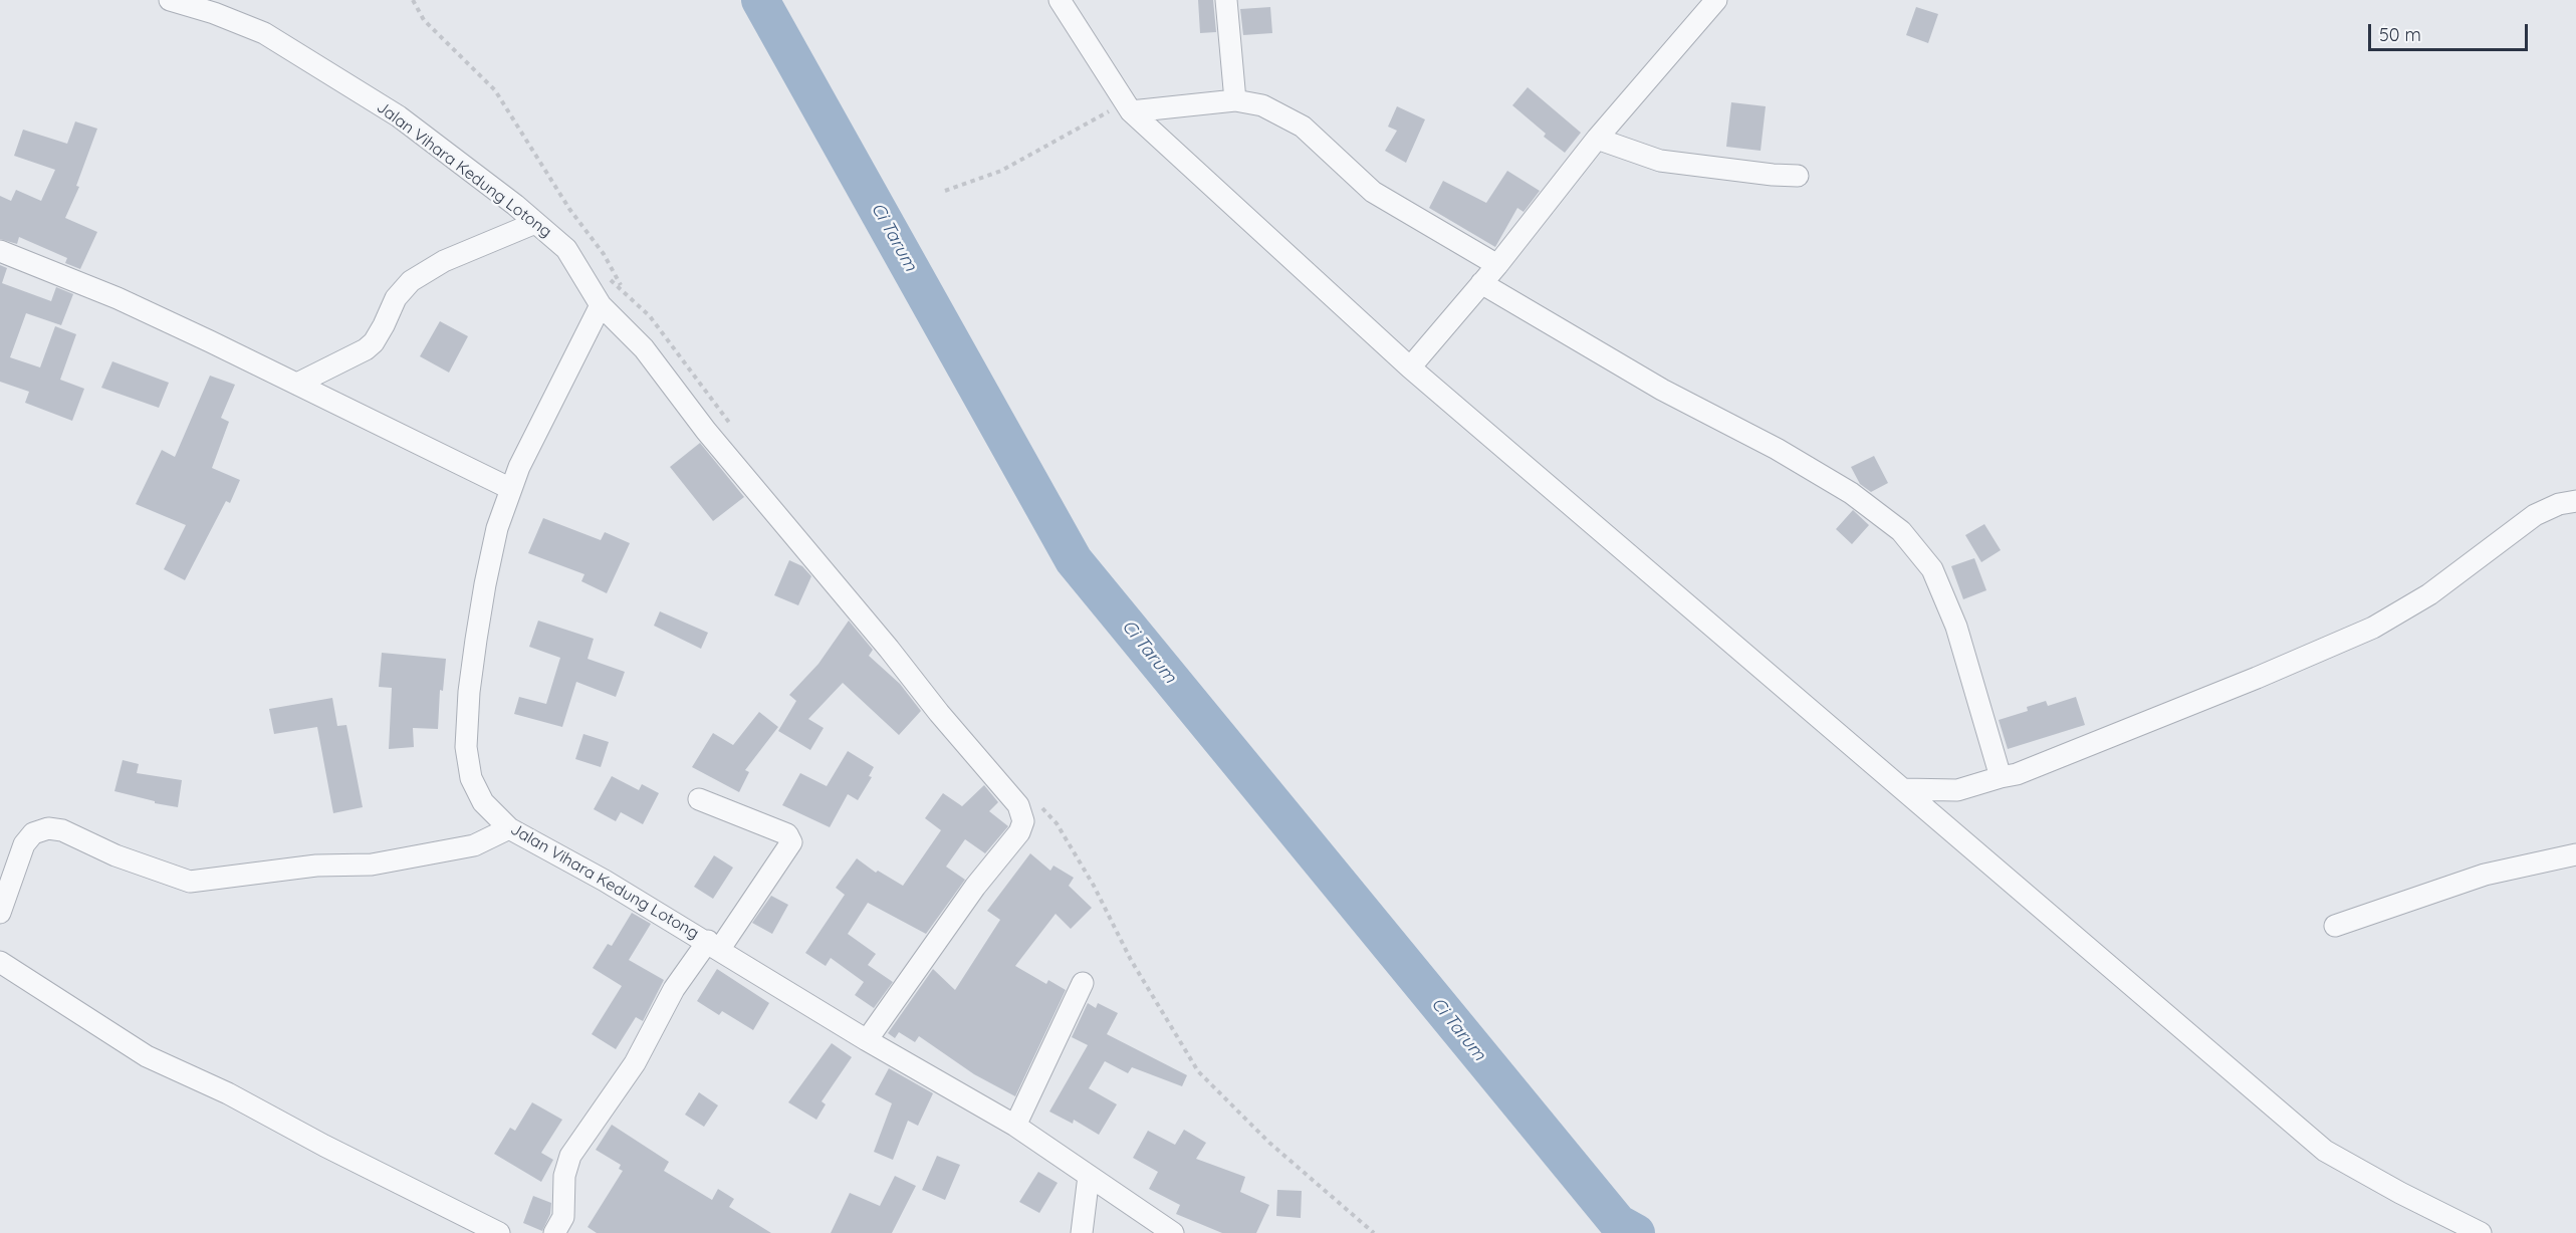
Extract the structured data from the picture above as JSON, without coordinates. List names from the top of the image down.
{
  "streets": {
    "street": ["Jalan Vihara Kedung Lotong"]
  },
  "water": ["Ci Tarum"],
  "scale_bar": "50 m"
}
